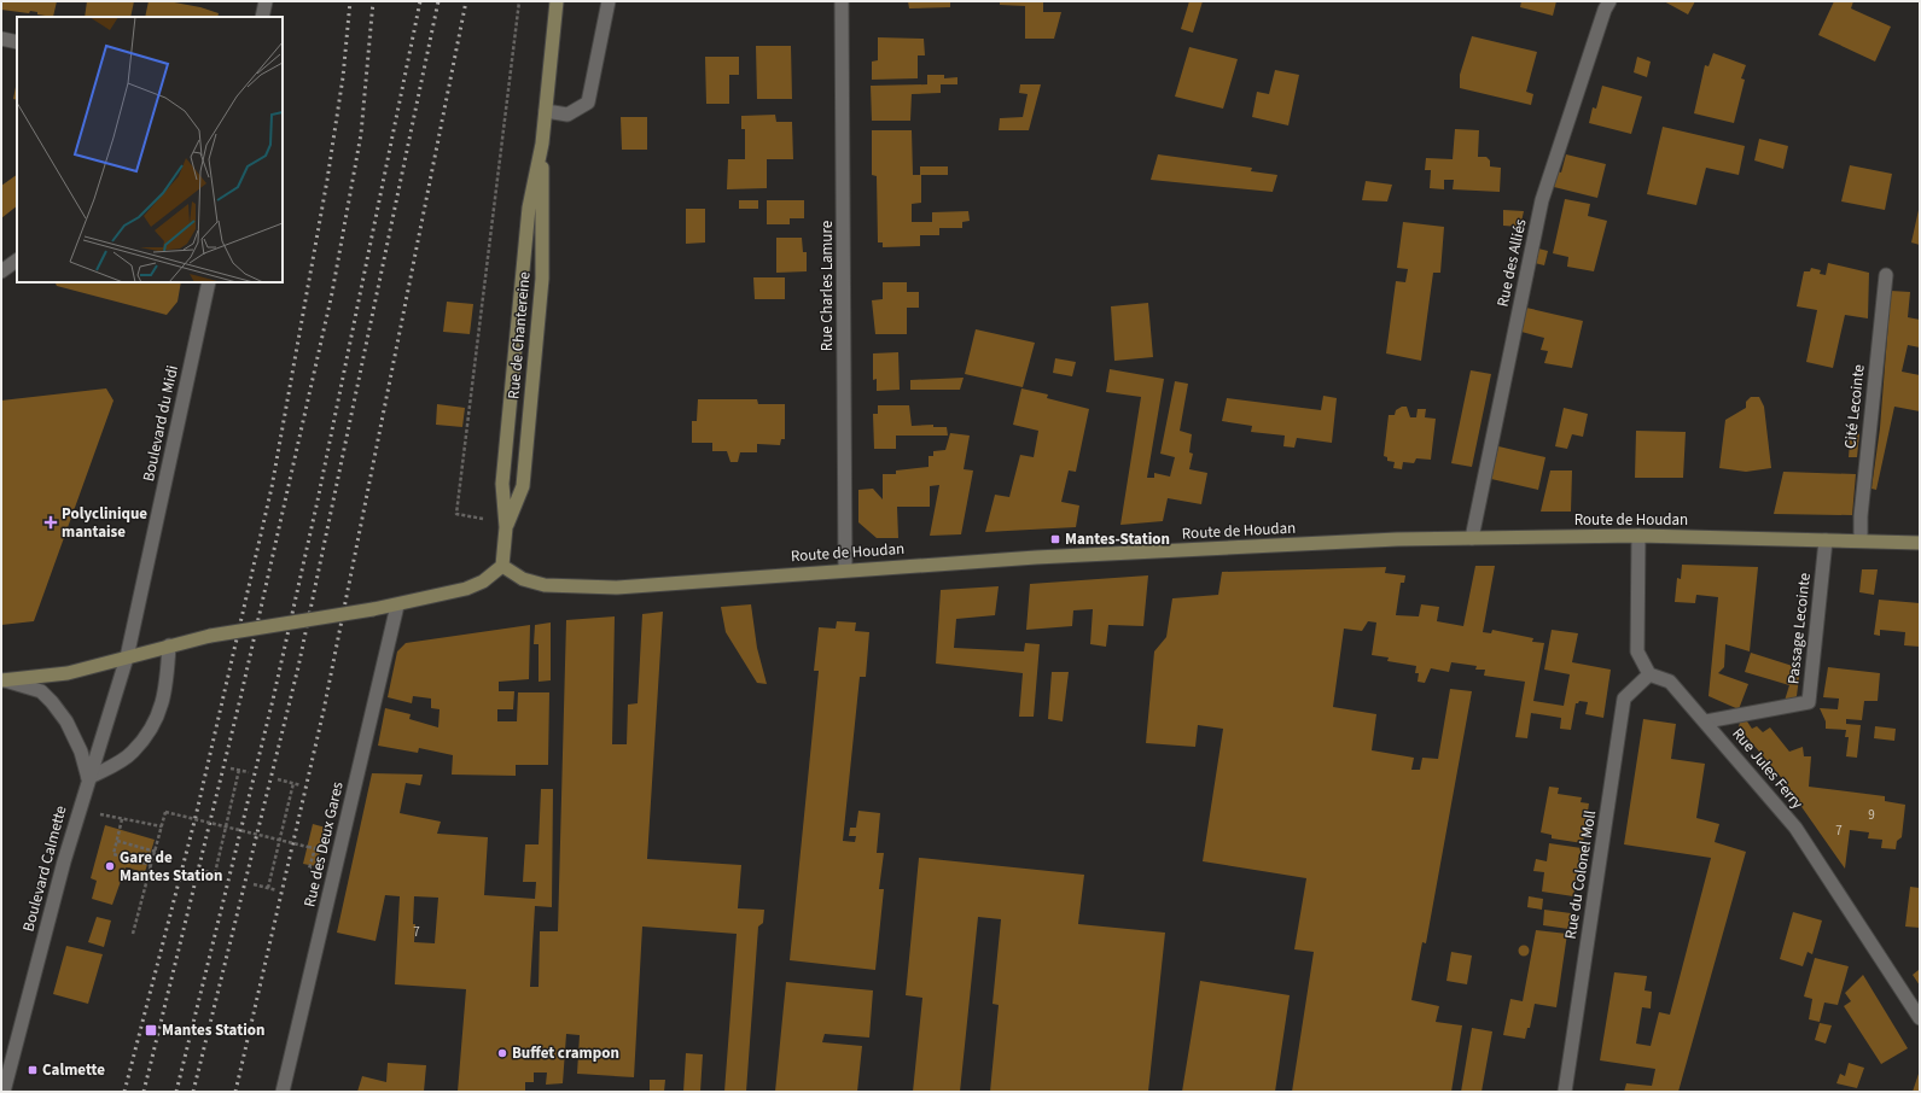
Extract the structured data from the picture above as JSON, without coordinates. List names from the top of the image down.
{
  "streets": {
    "main road": ["Rue de Chantereine", "Route de Houdan"],
    "street": [
      "Rue des Alliés",
      "Rue Charles Lamure",
      "Cité Lecointe",
      "Boulevard du Midi",
      "Passage Lecointe",
      "Rue Jules Ferry",
      "Rue des Deux Gares",
      "Boulevard Calmette",
      "Rue du Colonel Moll"
    ]
  },
  "crossings": [
    ["Rue des Alliés", "Route de Houdan"],
    ["Rue Charles Lamure", "Route de Houdan"],
    ["Rue de Chantereine", "Route de Houdan"],
    ["Cité Lecointe", "Route de Houdan"],
    ["Boulevard du Midi", "Boulevard Calmette"],
    ["Route de Houdan", "Passage Lecointe"],
    ["Passage Lecointe", "Rue Jules Ferry"],
    ["Rue Jules Ferry", "Rue du Colonel Moll"]
  ],
  "places": {
    "health": ["Polyclinique mantaise"],
    "transit": ["Mantes-Station", "Mantes Station", "Calmette"],
    "other": ["Gare de Mantes Station", "Buffet crampon"]
  },
  "house_numbers": ["9", "7", "7"]
}
